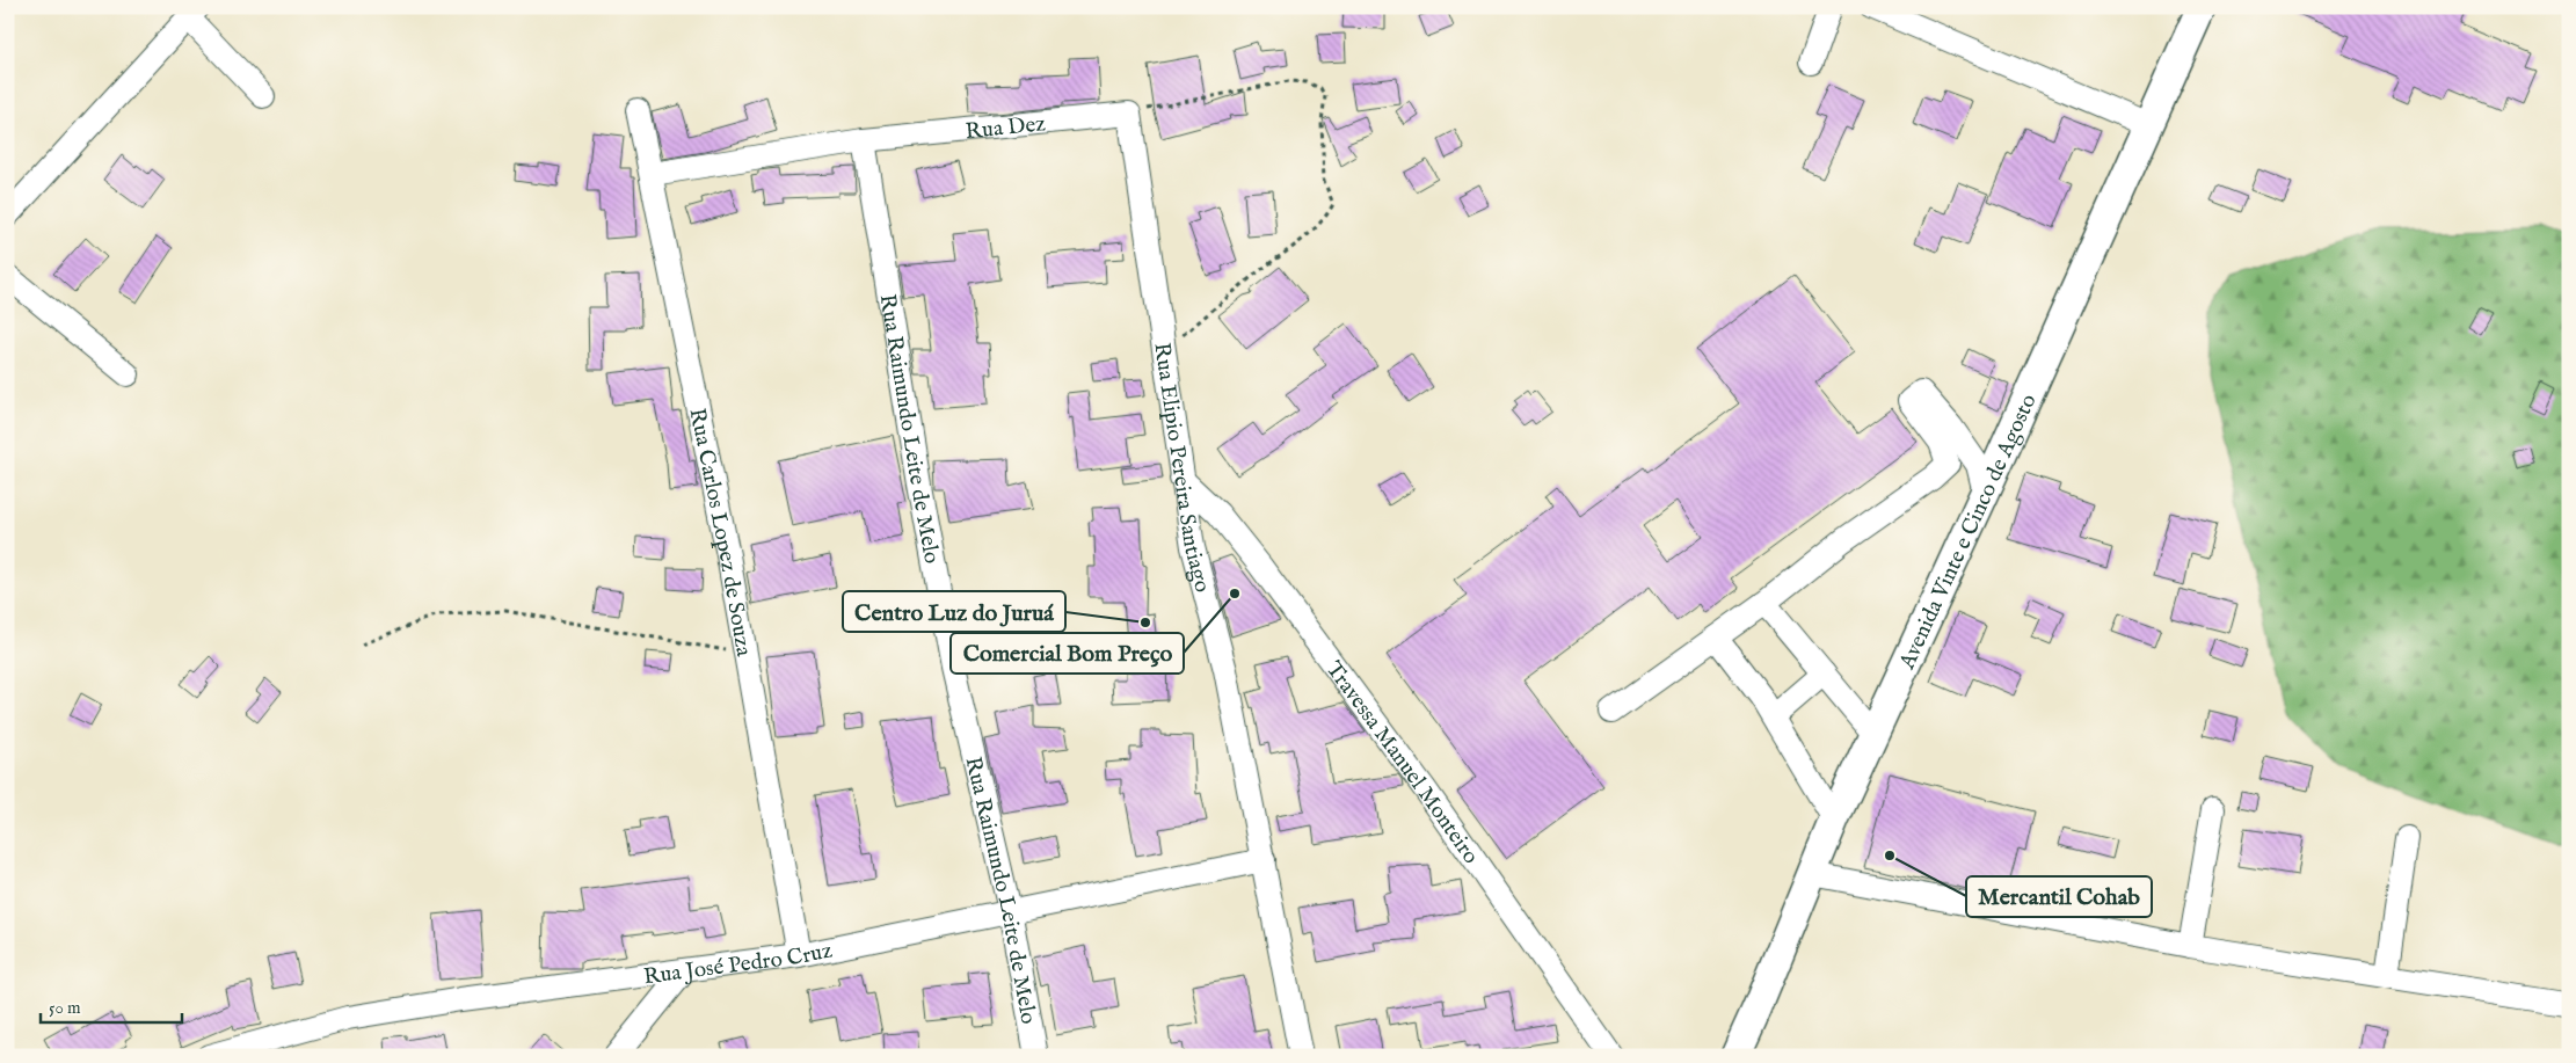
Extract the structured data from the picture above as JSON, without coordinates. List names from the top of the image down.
{
  "streets": {
    "main road": ["Avenida Vinte e Cinco de Agosto"],
    "street": [
      "Rua Dez",
      "Rua Raimundo Leite de Melo",
      "Rua Elipio Pereira Santiago",
      "Rua Carlos Lopez de Souza",
      "Travessa Manuel Monteiro",
      "Rua José Pedro Cruz"
    ]
  },
  "crossings": [
    ["Rua Dez", "Rua Raimundo Leite de Melo"],
    ["Rua Dez", "Rua Elipio Pereira Santiago"],
    ["Rua Dez", "Rua Carlos Lopez de Souza"],
    ["Rua Raimundo Leite de Melo", "Rua José Pedro Cruz"],
    ["Rua Elipio Pereira Santiago", "Travessa Manuel Monteiro"],
    ["Rua Elipio Pereira Santiago", "Rua José Pedro Cruz"],
    ["Rua Carlos Lopez de Souza", "Rua José Pedro Cruz"]
  ],
  "places": ["Comercial Bom Preço", "Centro Luz do Juruá", "Mercantil Cohab"],
  "scale_bar": "50 m"
}
